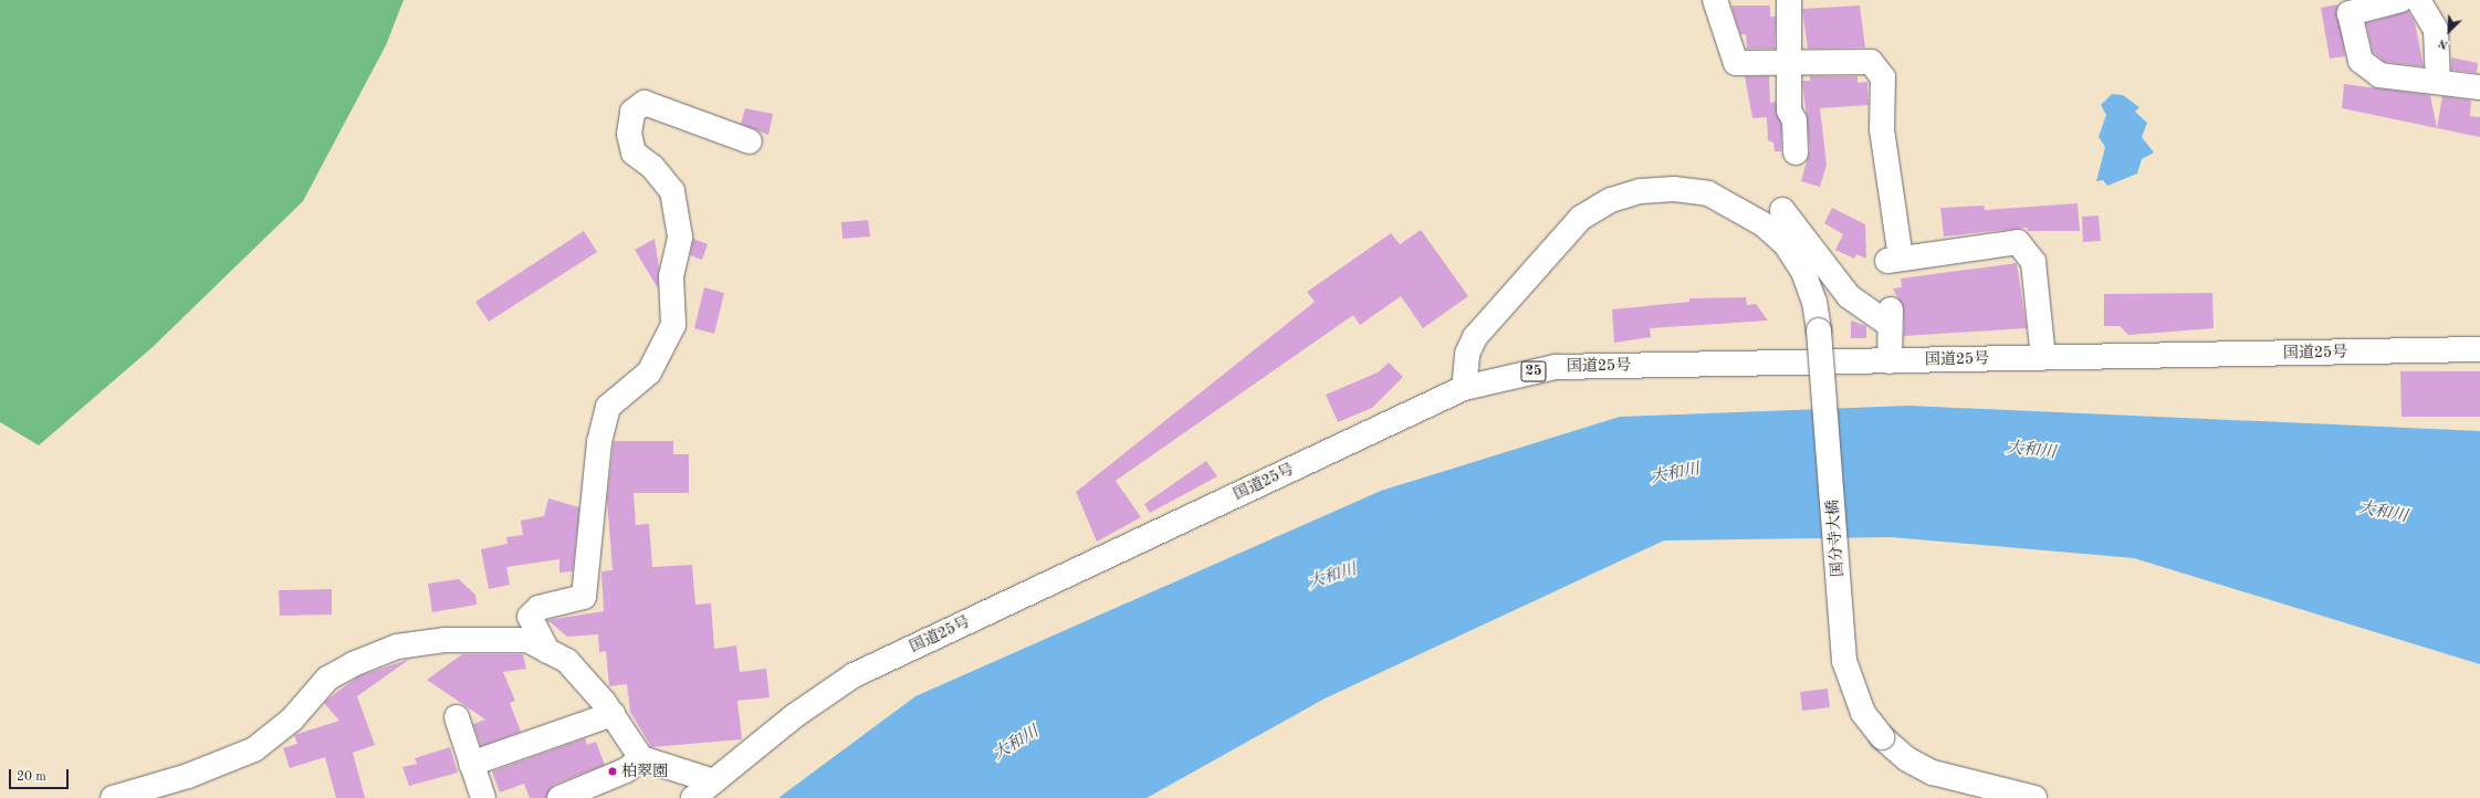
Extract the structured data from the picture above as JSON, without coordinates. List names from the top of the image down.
{
  "streets": {
    "main road": ["国道25号", "25", "国分寺大橋"]
  },
  "crossings": [
    ["国道25号", "国分寺大橋"]
  ],
  "water": ["大和川"],
  "places": ["柏翠園"],
  "scale_bar": "20 m",
  "north": "bottom left"
}
